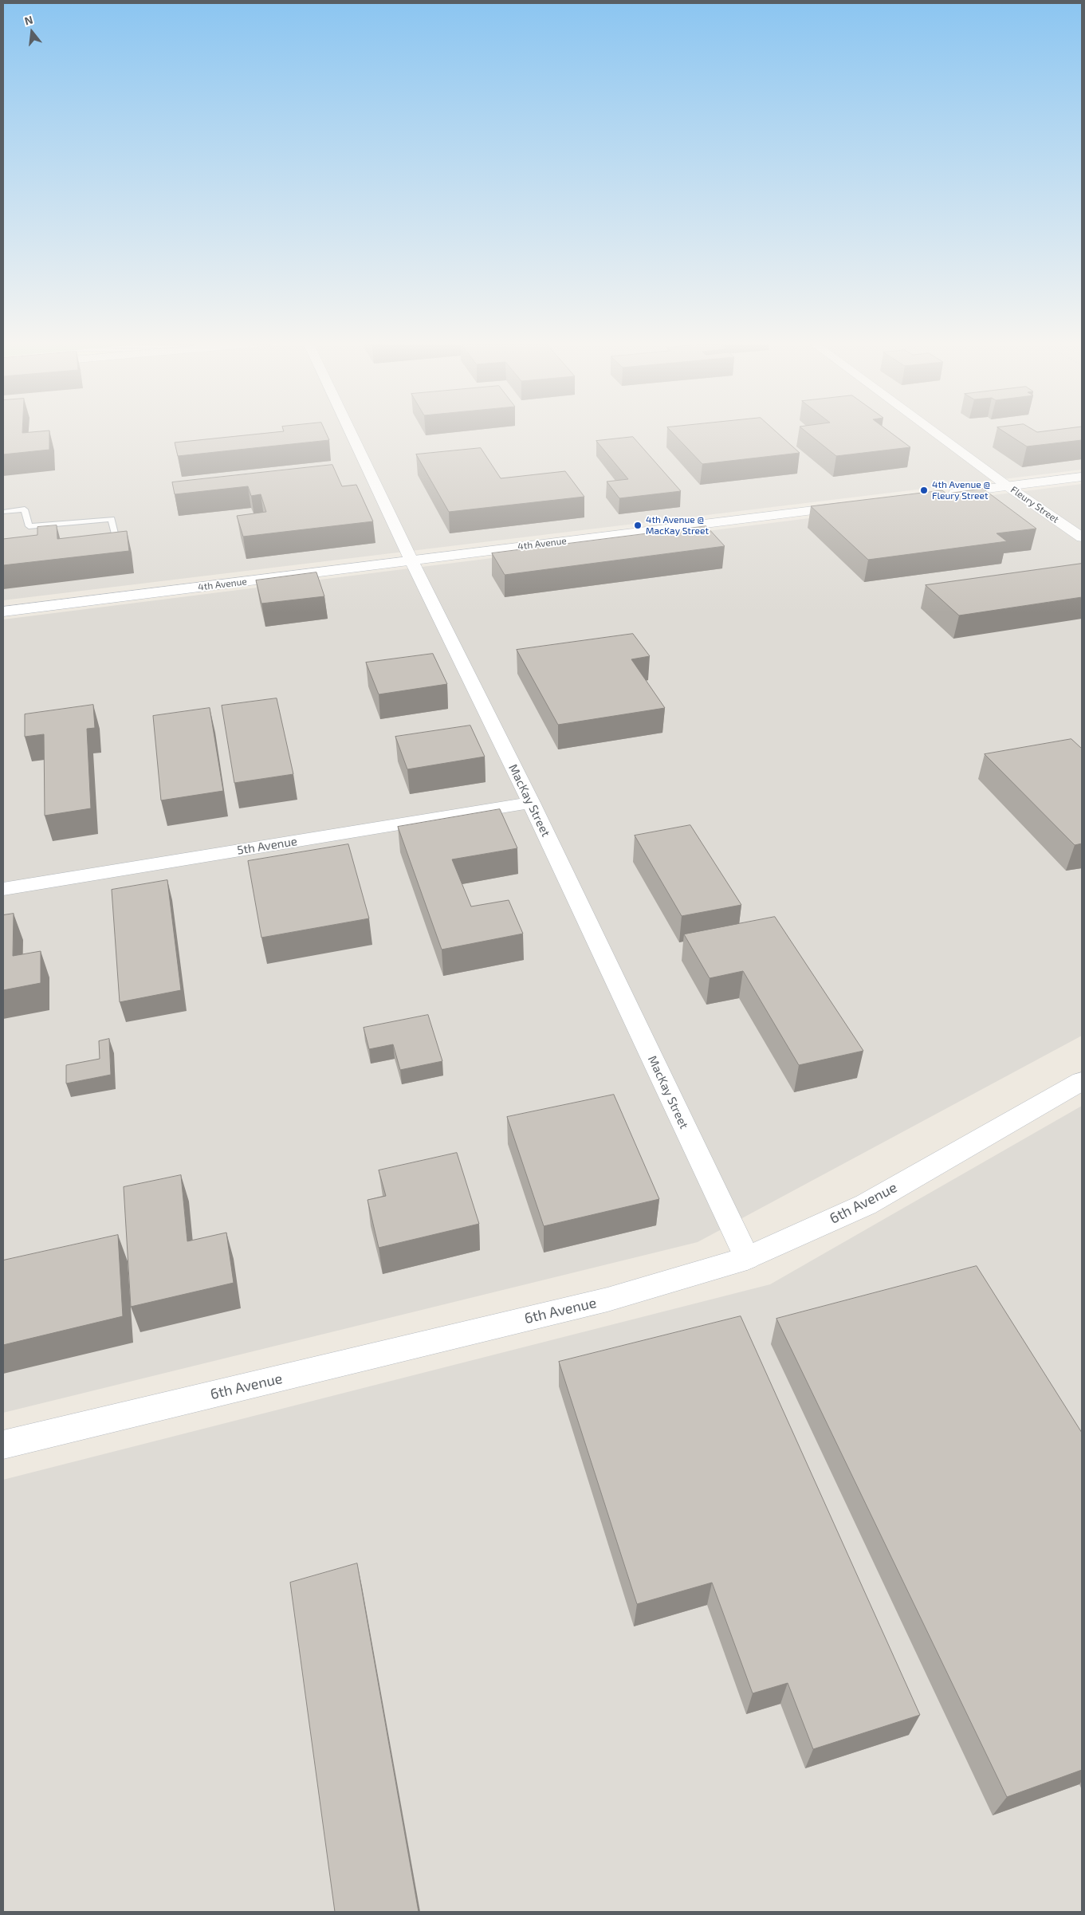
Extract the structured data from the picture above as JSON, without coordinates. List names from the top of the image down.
{
  "streets": {
    "street": [
      "Fleury Street",
      "4th Avenue",
      "MacKay Street",
      "5th Avenue",
      "6th Avenue"
    ]
  },
  "crossings": [
    ["4th Avenue", "MacKay Street"],
    ["MacKay Street", "5th Avenue"],
    ["MacKay Street", "6th Avenue"]
  ],
  "places": ["4th Avenue @ Fleury Street", "4th Avenue @ MacKay Street"],
  "north": "top"
}
